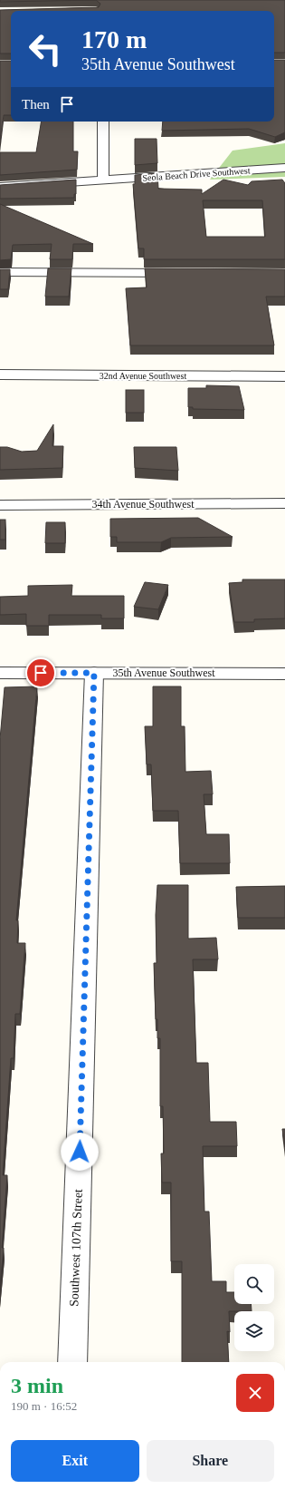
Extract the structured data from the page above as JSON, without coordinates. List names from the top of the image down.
{
  "streets": {
    "street": [
      "Seola Beach Drive Southwest",
      "32nd Avenue Southwest",
      "34th Avenue Southwest",
      "35th Avenue Southwest",
      "Southwest 107th Street"
    ]
  },
  "crossings": [
    ["35th Avenue Southwest", "Southwest 107th Street"]
  ],
  "page": {
    "turn": ["170 m", "35th Avenue Southwest"],
    "then": "Then",
    "heading": ["3 min", "190 m · 16:52"],
    "buttons": ["Exit", "Share"]
  }
}
